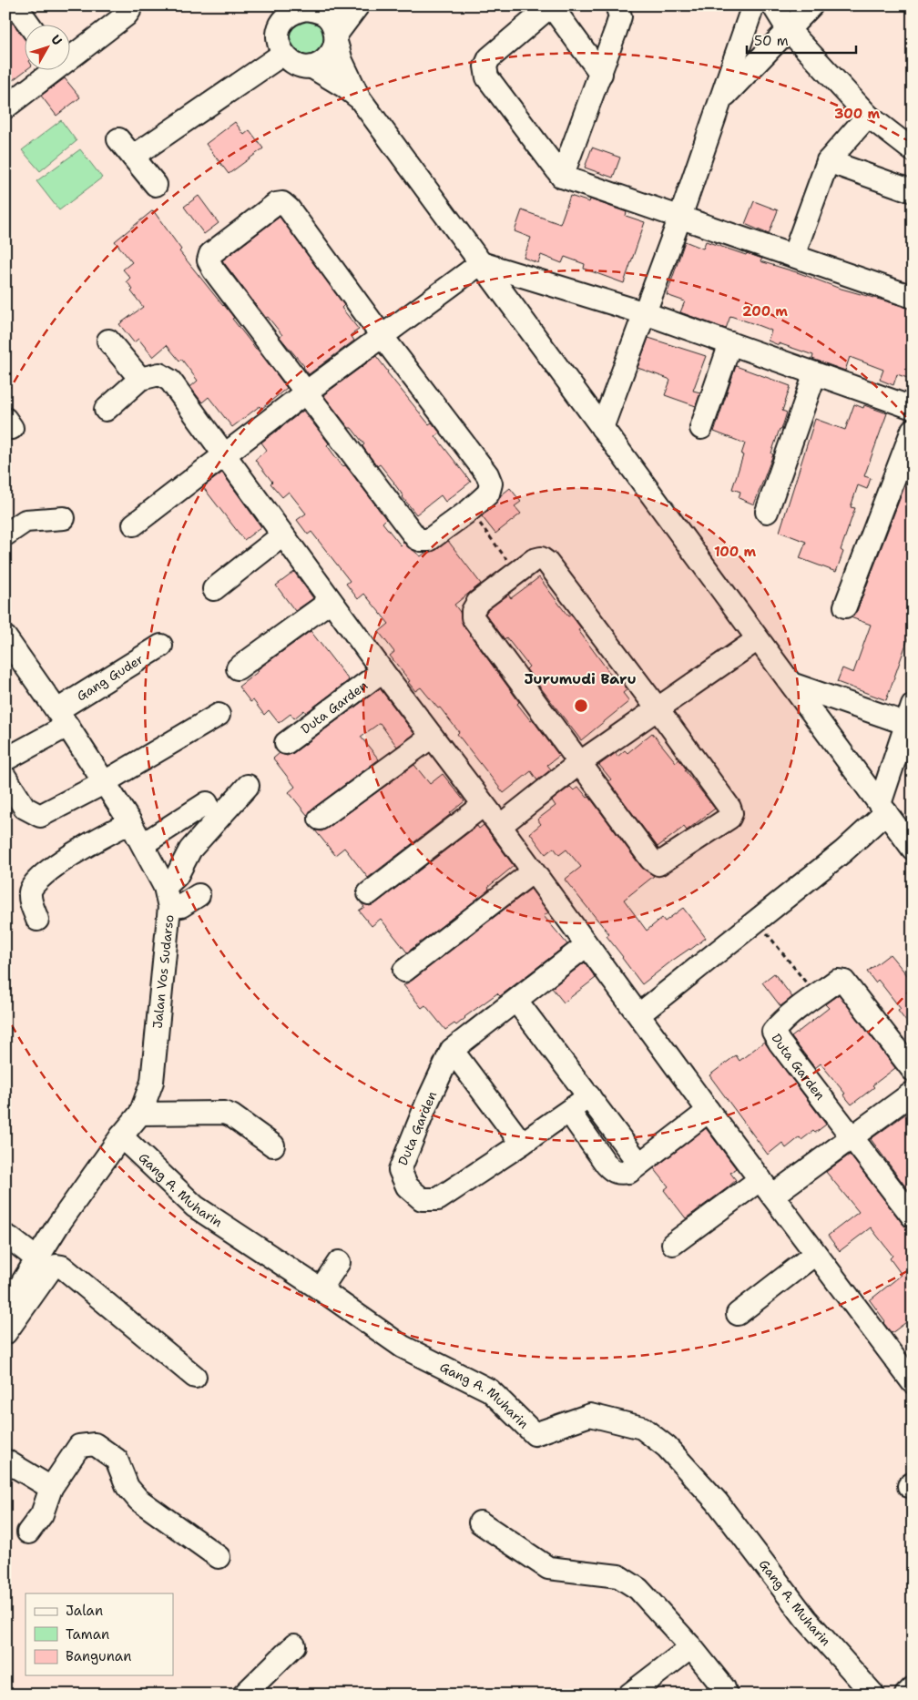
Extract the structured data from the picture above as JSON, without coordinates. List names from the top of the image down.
{
  "streets": {
    "street": [
      "Gang Guder",
      "Duta Garden",
      "Jalan Vos Sudarso",
      "Gang A. Muharin"
    ]
  },
  "crossings": [
    ["Jalan Vos Sudarso", "Gang A. Muharin"]
  ],
  "districts": ["Jurumudi Baru"],
  "legend": ["Jalan", "Taman", "Bangunan"],
  "scale_bar": "50 m",
  "north": "top right",
  "rings": ["300 m", "200 m", "100 m"]
}
